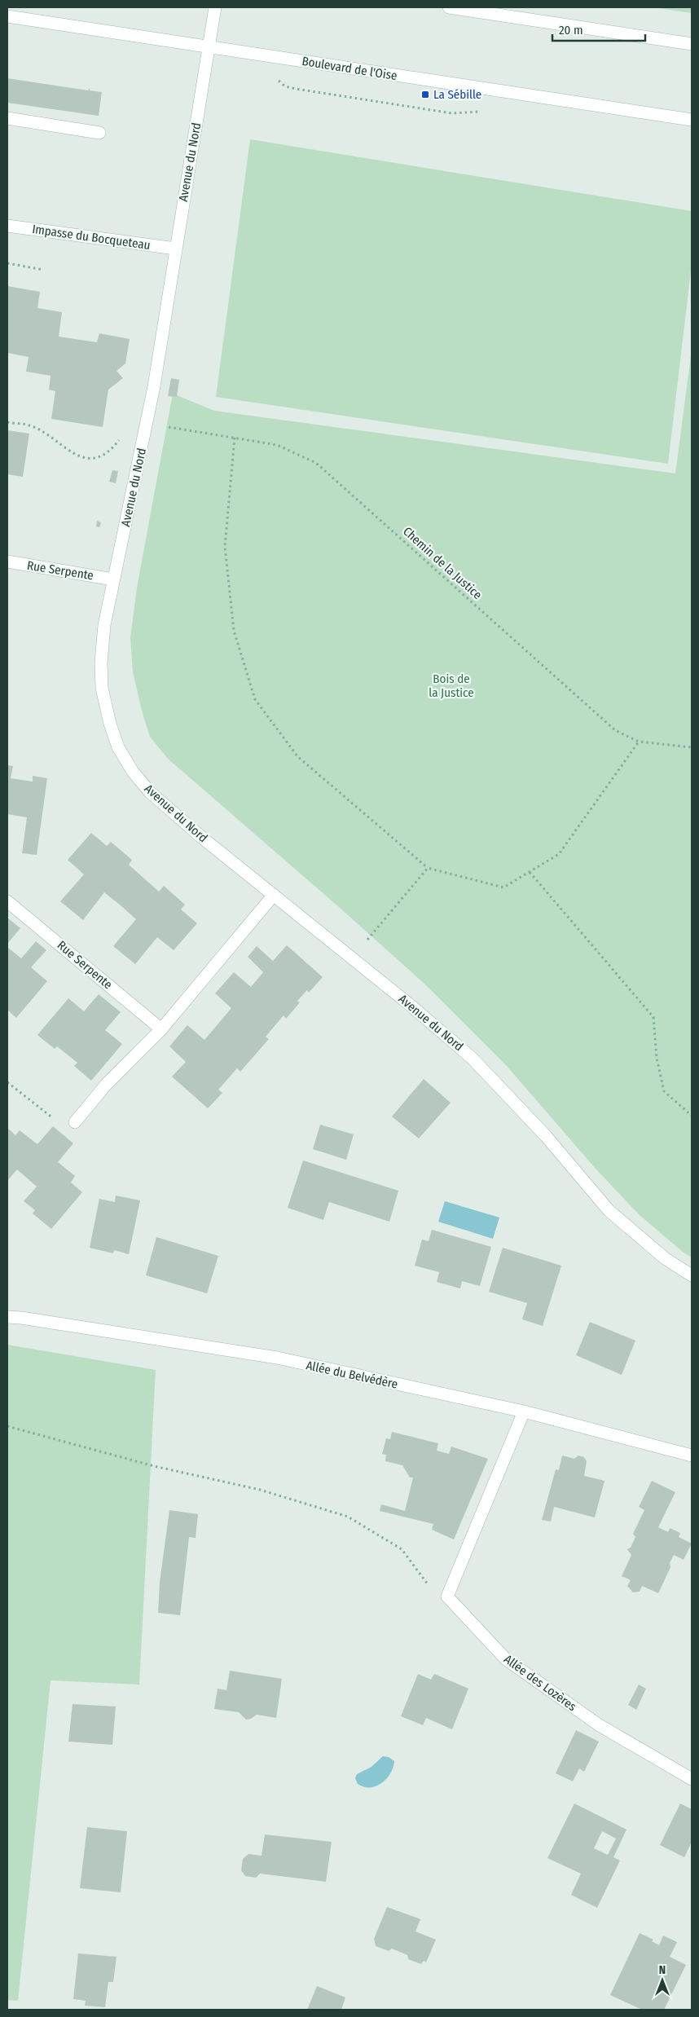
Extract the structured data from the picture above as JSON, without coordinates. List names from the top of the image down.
{
  "streets": {
    "street": [
      "Boulevard de l'Oise",
      "Avenue du Nord",
      "Impasse du Bocqueteau",
      "Rue Serpente",
      "Allée du Belvédère",
      "Allée des Lozères"
    ],
    "path": ["Chemin de la Justice"]
  },
  "crossings": [
    ["Boulevard de l'Oise", "Avenue du Nord"],
    ["Avenue du Nord", "Impasse du Bocqueteau"],
    ["Avenue du Nord", "Rue Serpente"]
  ],
  "parks": ["Bois de la Justice"],
  "places": {
    "transit": ["La Sébille"]
  },
  "scale_bar": "20 m",
  "north": "top"
}
